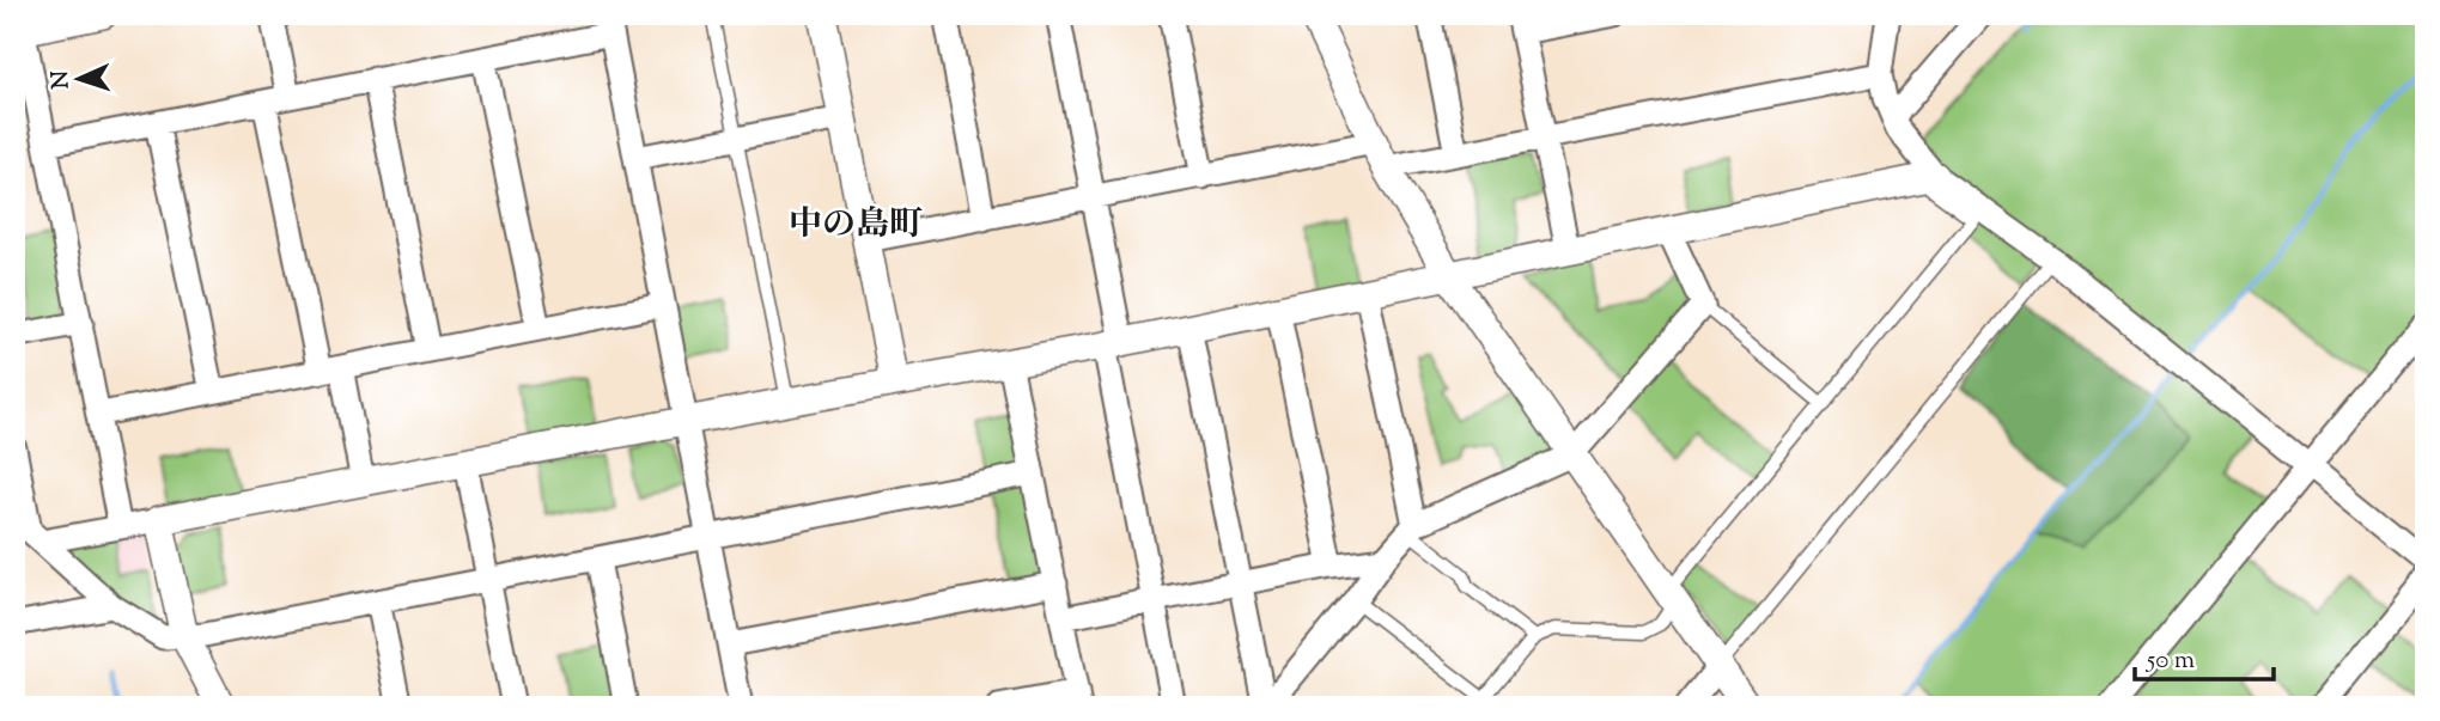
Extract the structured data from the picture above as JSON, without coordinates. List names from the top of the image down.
{
  "districts": ["中の島町"],
  "scale_bar": "50 m",
  "north": "left"
}
